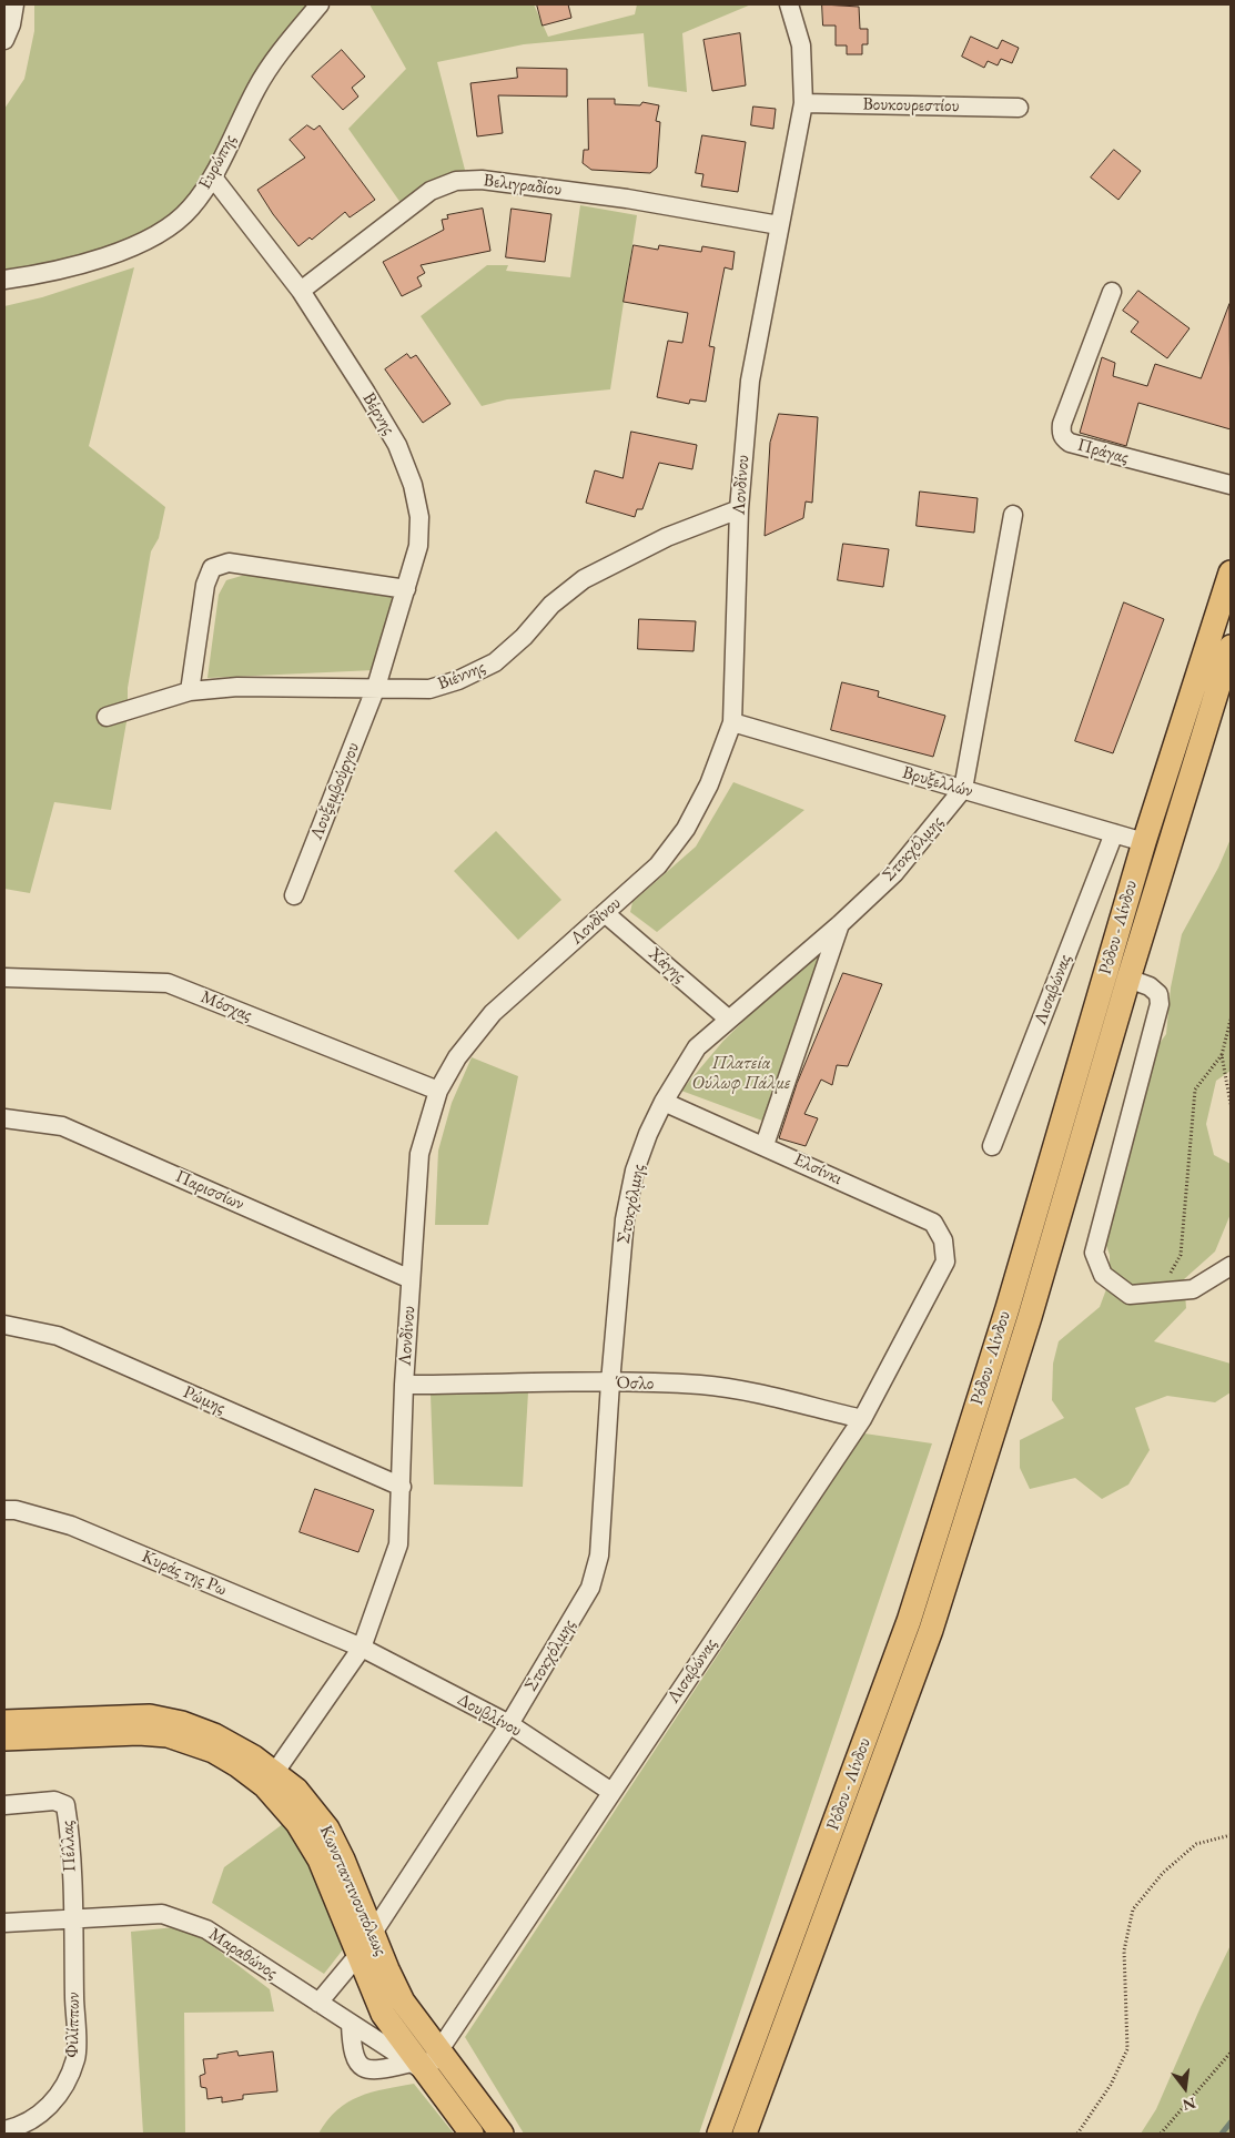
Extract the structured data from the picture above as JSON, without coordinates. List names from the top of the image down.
{
  "streets": {
    "main road": ["Ρόδου - Λίνδου", "Κωνσταντινουπόλεως"],
    "street": [
      "Βουκουρεστίου",
      "Ευρώπης",
      "Βελιγραδίου",
      "Βέρνης",
      "Πράγας",
      "Λονδίνου",
      "Βιέννης",
      "Βρυξελλών",
      "Λουξεμβούργου",
      "Στοκχόλμης",
      "Χάγης",
      "Λισαβώνας",
      "Μόσχας",
      "Ελσίνκι",
      "Παρισσίων",
      "Όσλο",
      "Ρώμης",
      "Κυράς της Ρω",
      "Δουβλίνου",
      "Πέλλας",
      "Μαραθώνος",
      "Φιλίππων"
    ]
  },
  "crossings": [
    ["Βουκουρεστίου", "Λονδίνου"],
    ["Ευρώπης", "Βέρνης"],
    ["Βελιγραδίου", "Βέρνης"],
    ["Βελιγραδίου", "Λονδίνου"],
    ["Βέρνης", "Βιέννης"],
    ["Βέρνης", "Λουξεμβούργου"],
    ["Λονδίνου", "Βιέννης"],
    ["Λονδίνου", "Βρυξελλών"],
    ["Λονδίνου", "Χάγης"],
    ["Λονδίνου", "Μόσχας"],
    ["Λονδίνου", "Παρισσίων"],
    ["Λονδίνου", "Όσλο"],
    ["Λονδίνου", "Ρώμης"],
    ["Λονδίνου", "Κυράς της Ρω"],
    ["Λονδίνου", "Δουβλίνου"],
    ["Λονδίνου", "Κωνσταντινουπόλεως"],
    ["Βιέννης", "Λουξεμβούργου"],
    ["Βρυξελλών", "Στοκχόλμης"],
    ["Βρυξελλών", "Ρόδου - Λίνδου"],
    ["Βρυξελλών", "Λισαβώνας"],
    ["Στοκχόλμης", "Χάγης"],
    ["Στοκχόλμης", "Ελσίνκι"],
    ["Στοκχόλμης", "Όσλο"],
    ["Στοκχόλμης", "Δουβλίνου"],
    ["Στοκχόλμης", "Κωνσταντινουπόλεως"],
    ["Στοκχόλμης", "Μαραθώνος"],
    ["Λισαβώνας", "Ελσίνκι"],
    ["Λισαβώνας", "Όσλο"],
    ["Λισαβώνας", "Δουβλίνου"],
    ["Λισαβώνας", "Κωνσταντινουπόλεως"],
    ["Λισαβώνας", "Μαραθώνος"],
    ["Κυράς της Ρω", "Δουβλίνου"],
    ["Πέλλας", "Μαραθώνος"],
    ["Πέλλας", "Φιλίππων"],
    ["Κωνσταντινουπόλεως", "Μαραθώνος"],
    ["Μαραθώνος", "Φιλίππων"]
  ],
  "parks": ["Πλατεία Ούλωφ Πάλμε"],
  "north": "bottom"
}
